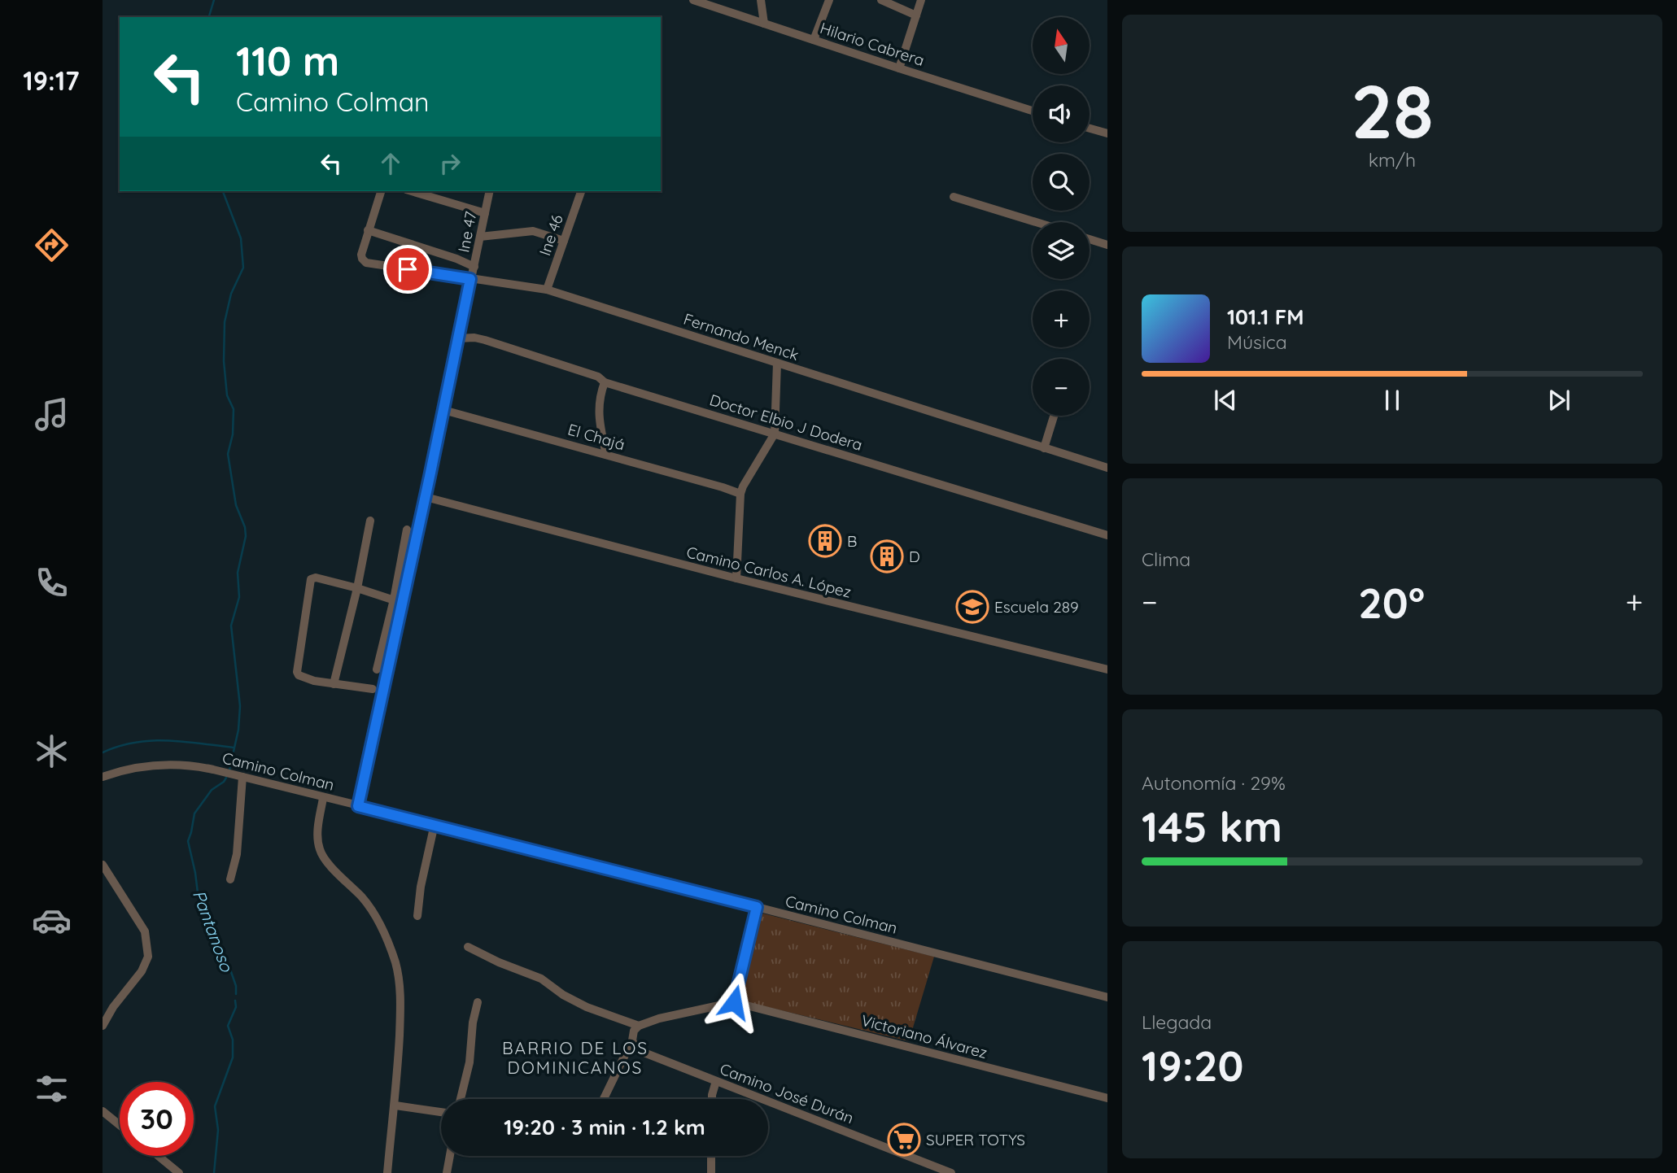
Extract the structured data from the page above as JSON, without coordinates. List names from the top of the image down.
{
  "streets": {
    "street": [
      "Hilario Cabrera",
      "Ine 47",
      "Ine 46",
      "Fernando Menck",
      "Doctor Elbio J Dodera",
      "El Chajá",
      "Camino Carlos A. López",
      "Camino Colman",
      "Victoriano Álvarez",
      "Camino José Durán"
    ]
  },
  "crossings": [
    ["Ine 47", "Fernando Menck"],
    ["Ine 47", "Doctor Elbio J Dodera"],
    ["Ine 47", "El Chajá"],
    ["Ine 47", "Camino Carlos A. López"],
    ["Ine 46", "Fernando Menck"]
  ],
  "districts": ["BARRIO DE LOS DOMINICANOS"],
  "water": ["Pantanoso"],
  "places": {
    "building": ["B", "D"],
    "school or university": ["Escuela 289"],
    "supermarket": ["SUPER TOTYS"]
  },
  "north": "top",
  "page": {
    "tabs": "19:17",
    "tile": [
      ["28", "km/h"],
      "Clima",
      ["Autonomía · 29%", "145 km"],
      ["Llegada", "19:20"]
    ],
    "map_buttons": ["+", "−"],
    "turn": ["110 m", "Camino Colman"],
    "song": ["101.1 FM", "Música"],
    "heat": ["−", "20°", "+"],
    "limit": "30",
    "trip": "19:20 · 3 min · 1.2 km"
  }
}
